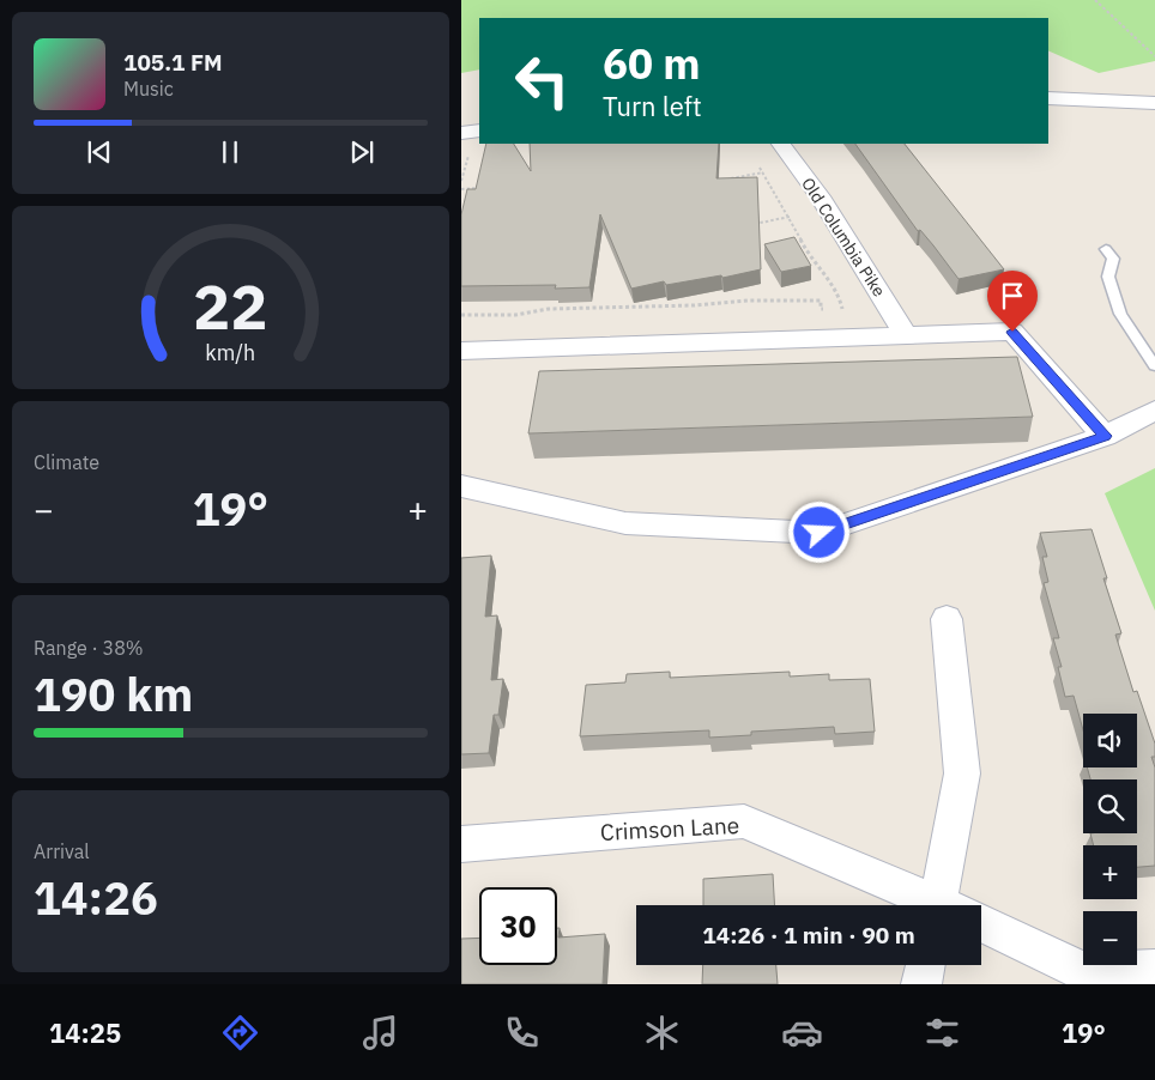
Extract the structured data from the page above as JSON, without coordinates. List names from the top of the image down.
{
  "streets": {
    "street": ["Old Columbia Pike", "Crimson Lane"]
  },
  "page": {
    "turn": ["60 m", "Turn left"],
    "song": ["105.1 FM", "Music"],
    "tile": [
      "Climate",
      ["Range · 38%", "190 km"],
      ["Arrival", "14:26"]
    ],
    "heat": ["−", "19°", "+"],
    "map_buttons": ["+", "−"],
    "limit": "30",
    "trip": "14:26 · 1 min · 90 m",
    "tabs": ["14:25", "19°"],
    "gauge": ["22", "km/h"]
  }
}
